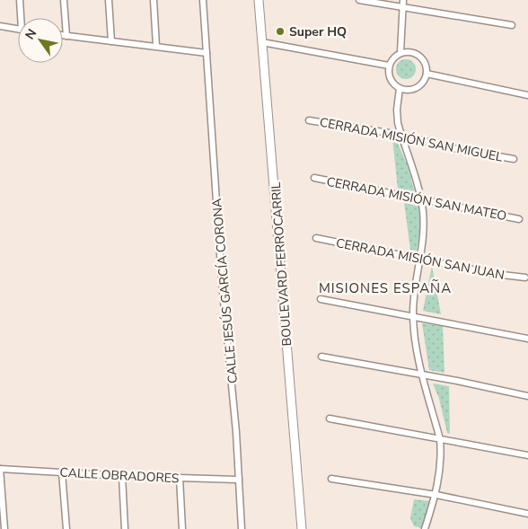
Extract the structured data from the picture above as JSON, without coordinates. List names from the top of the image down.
{
  "streets": {
    "main road": ["BOULEVARD FERROCARRIL"],
    "street": [
      "CERRADA MISIÓN SAN MIGUEL",
      "CERRADA MISIÓN SAN MATEO",
      "CERRADA MISIÓN SAN JUAN",
      "CALLE JESÚS GARCÍA CORONA",
      "CALLE OBRADORES"
    ]
  },
  "crossings": [
    ["CALLE JESÚS GARCÍA CORONA", "CALLE OBRADORES"]
  ],
  "districts": ["MISIONES ESPAÑA"],
  "places": ["Super HQ"],
  "north": "top left"
}
